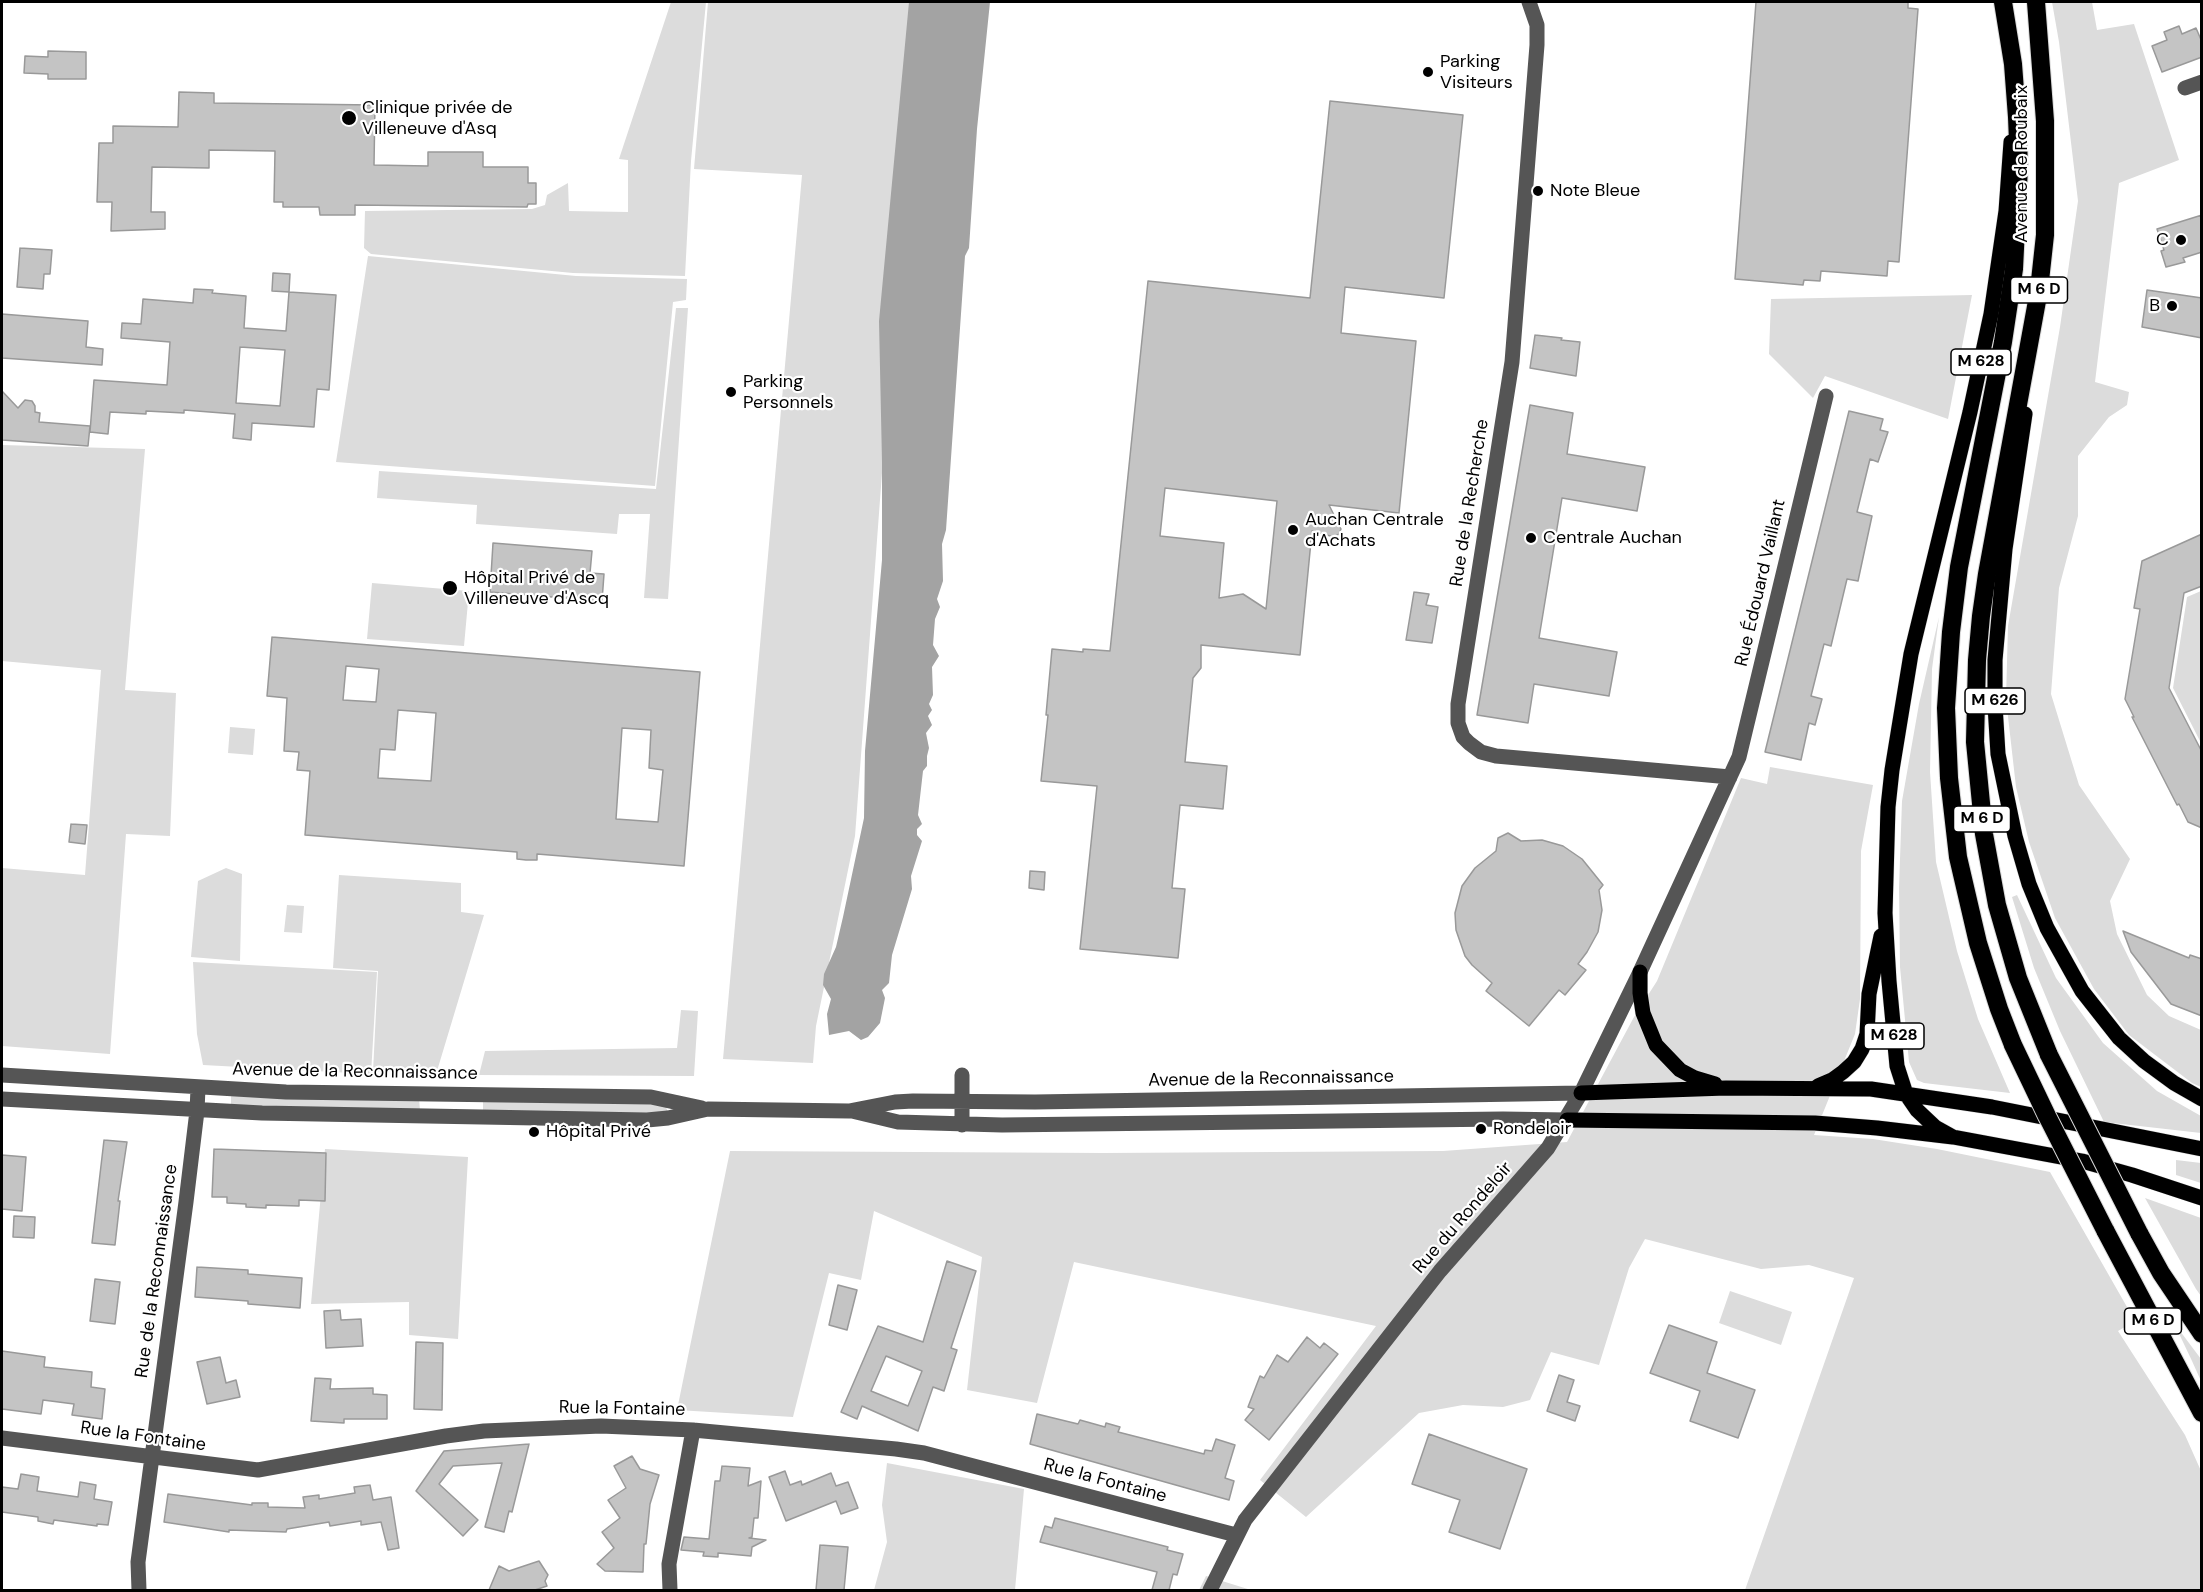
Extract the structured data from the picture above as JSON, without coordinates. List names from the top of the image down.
{
  "streets": {
    "highway": ["Avenue de Roubaix", "M 6 D"],
    "main road": ["M 628", "M 626"],
    "street": [
      "Rue de la Recherche",
      "Rue Édouard Vaillant",
      "Avenue de la Reconnaissance",
      "Rue du Rondeloir",
      "Rue de la Reconnaissance",
      "Rue la Fontaine"
    ]
  },
  "crossings": [
    ["Avenue de Roubaix", "M 626"],
    ["M 6 D", "M 628"],
    ["Rue de la Recherche", "Rue Édouard Vaillant"],
    ["Rue de la Recherche", "Rue du Rondeloir"],
    ["Rue Édouard Vaillant", "Rue du Rondeloir"],
    ["Avenue de la Reconnaissance", "Rue du Rondeloir"],
    ["Avenue de la Reconnaissance", "Rue de la Reconnaissance"],
    ["Rue du Rondeloir", "Rue la Fontaine"],
    ["Rue de la Reconnaissance", "Rue la Fontaine"]
  ],
  "places": [
    "Parking Visiteurs",
    "Clinique privée de Villeneuve d'Asq",
    "Note Bleue",
    "C",
    "B",
    "Parking Personnels",
    "Auchan Centrale d'Achats",
    "Centrale Auchan",
    "Hôpital Privé de Villeneuve d'Ascq",
    "Rondeloir",
    "Hôpital Privé"
  ]
}
